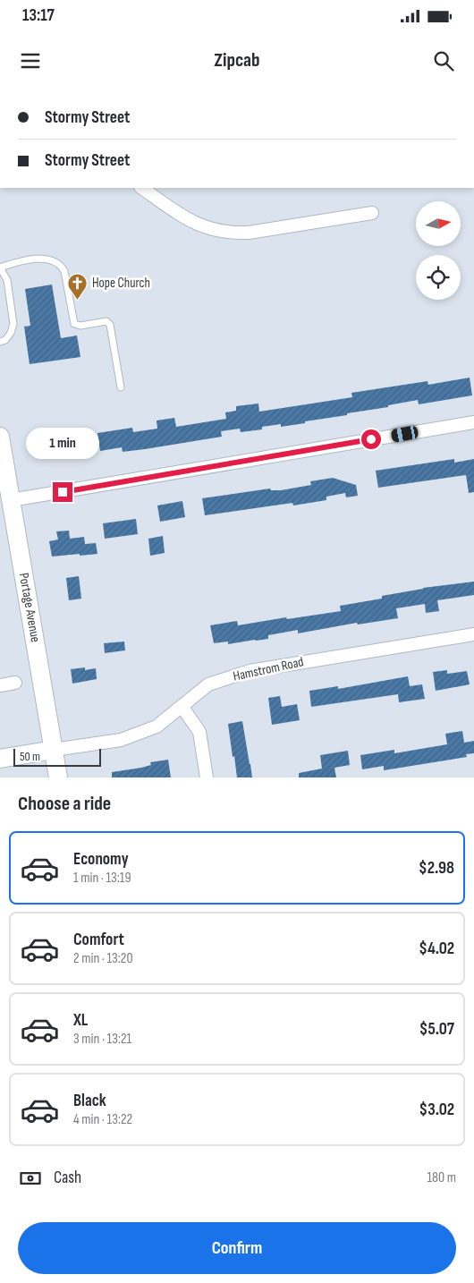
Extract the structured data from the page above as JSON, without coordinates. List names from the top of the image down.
{
  "streets": {
    "street": ["Portage Avenue", "Hamstrom Road"]
  },
  "crossings": [
    ["Portage Avenue", "Hamstrom Road"]
  ],
  "places": {
    "church": ["Hope Church"]
  },
  "scale_bar": "50 m",
  "north": "right",
  "page": {
    "status": "13:17",
    "header": "Zipcab",
    "banner": ["Stormy Street", "Stormy Street"],
    "bubble": "1 min",
    "scale": "50 m",
    "heading": "Choose a ride",
    "list": [
      {
        "name": "Economy",
        "note": "1 min · 13:19",
        "value": "$2.98"
      },
      {
        "name": "Comfort",
        "note": "2 min · 13:20",
        "value": "$4.02"
      },
      {
        "name": "XL",
        "note": "3 min · 13:21",
        "value": "$5.07"
      },
      {
        "name": "Black",
        "note": "4 min · 13:22",
        "value": "$3.02"
      }
    ],
    "pay": ["Cash", "180 m"],
    "buttons": "Confirm"
  }
}
